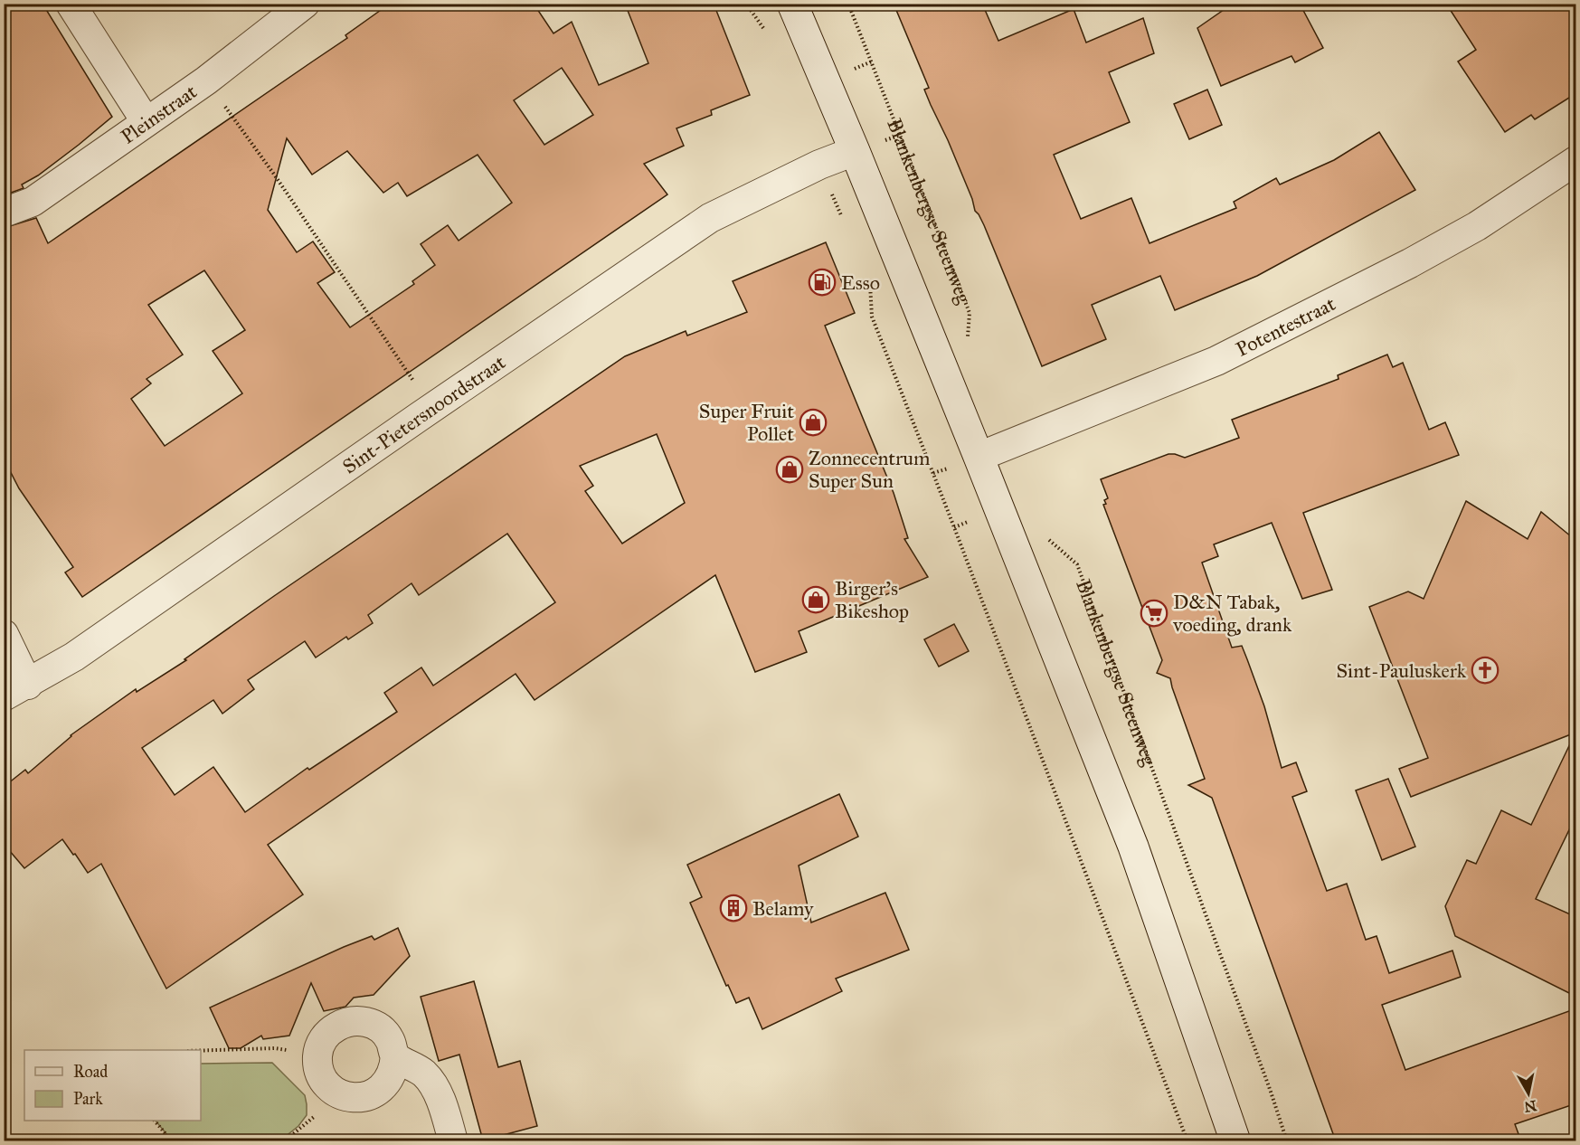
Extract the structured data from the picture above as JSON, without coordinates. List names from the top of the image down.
{
  "streets": {
    "street": ["Pleinstraat", "Potentestraat", "Sint-Pietersnoordstraat"],
    "path": ["Blankenbergse Steenweg"]
  },
  "places": {
    "fuel station": ["Esso"],
    "shop": ["Super Fruit Pollet", "Zonnecentrum Super Sun", "Birger's Bikeshop"],
    "supermarket": ["D&N Tabak, voeding, drank"],
    "church": ["Sint-Pauluskerk"],
    "building": ["Belamy"]
  },
  "legend": ["Road", "Park"],
  "north": "bottom"
}
